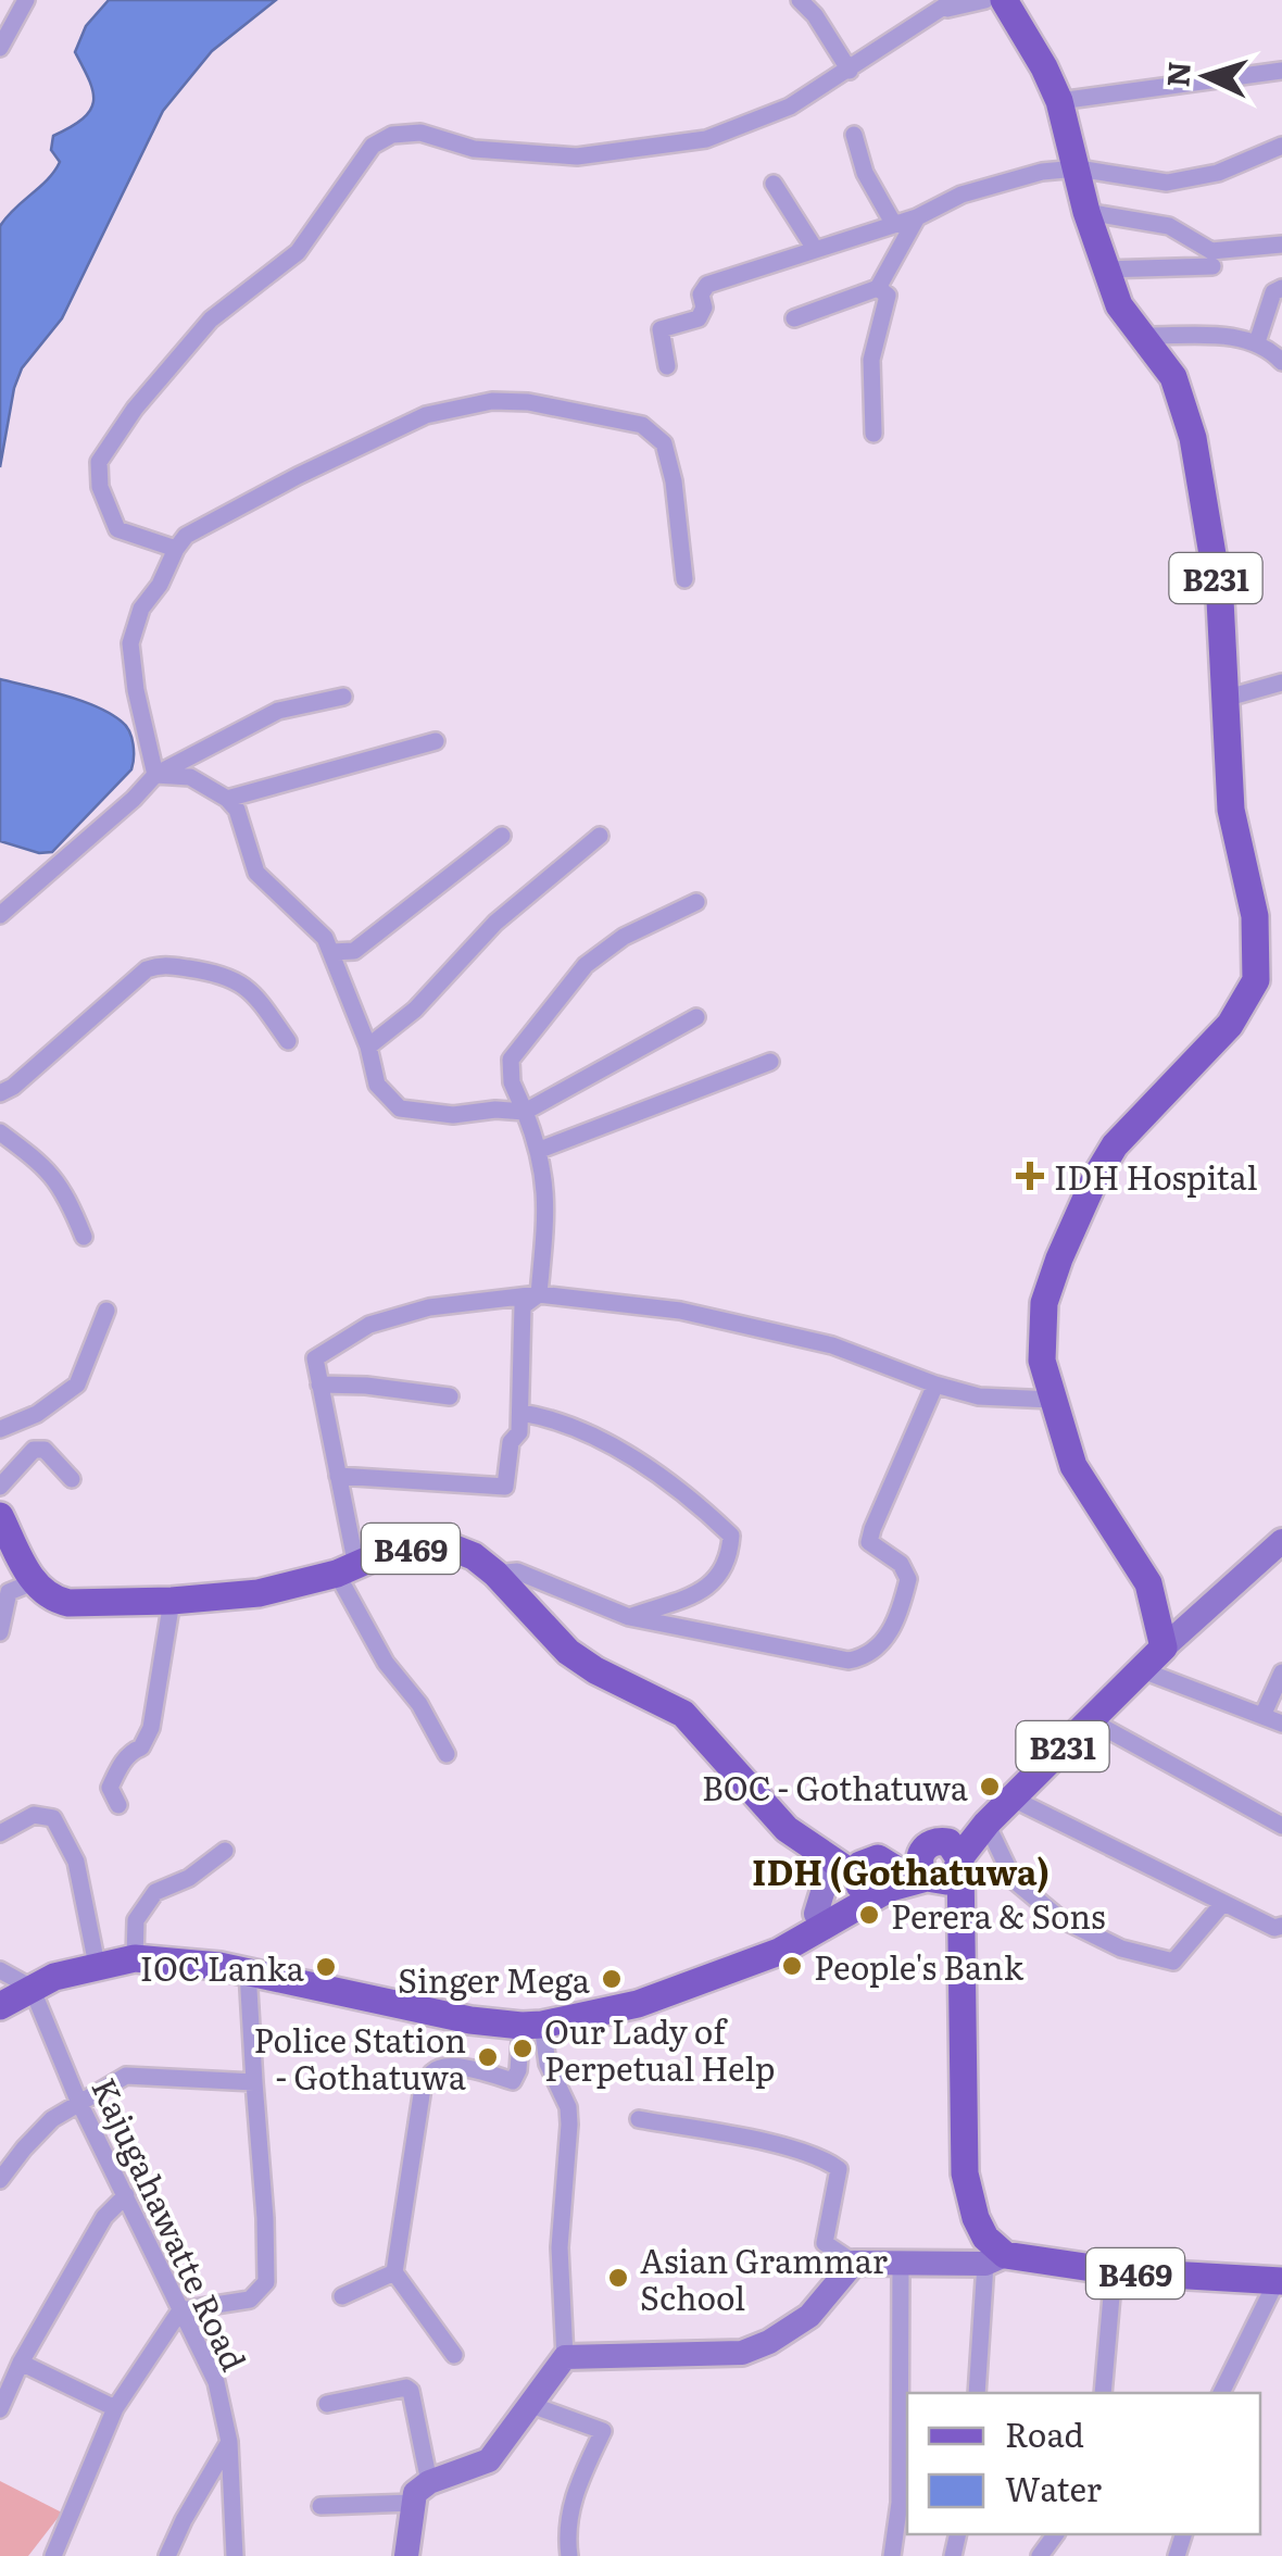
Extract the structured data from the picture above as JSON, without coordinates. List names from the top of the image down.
{
  "streets": {
    "main road": ["B231", "B469"],
    "street": ["Kajugahawatte Road"]
  },
  "crossings": [
    ["B231", "B469"],
    ["B231", "Kajugahawatte Road"]
  ],
  "districts": ["IDH (Gothatuwa)"],
  "places": {
    "health": ["IDH Hospital"],
    "other": [
      "BOC - Gothatuwa",
      "Perera & Sons",
      "People's Bank",
      "IOC Lanka",
      "Singer Mega",
      "Our Lady of Perpetual Help",
      "Police Station - Gothatuwa",
      "Asian Grammar School"
    ]
  },
  "legend": ["Road", "Water"],
  "north": "left"
}
